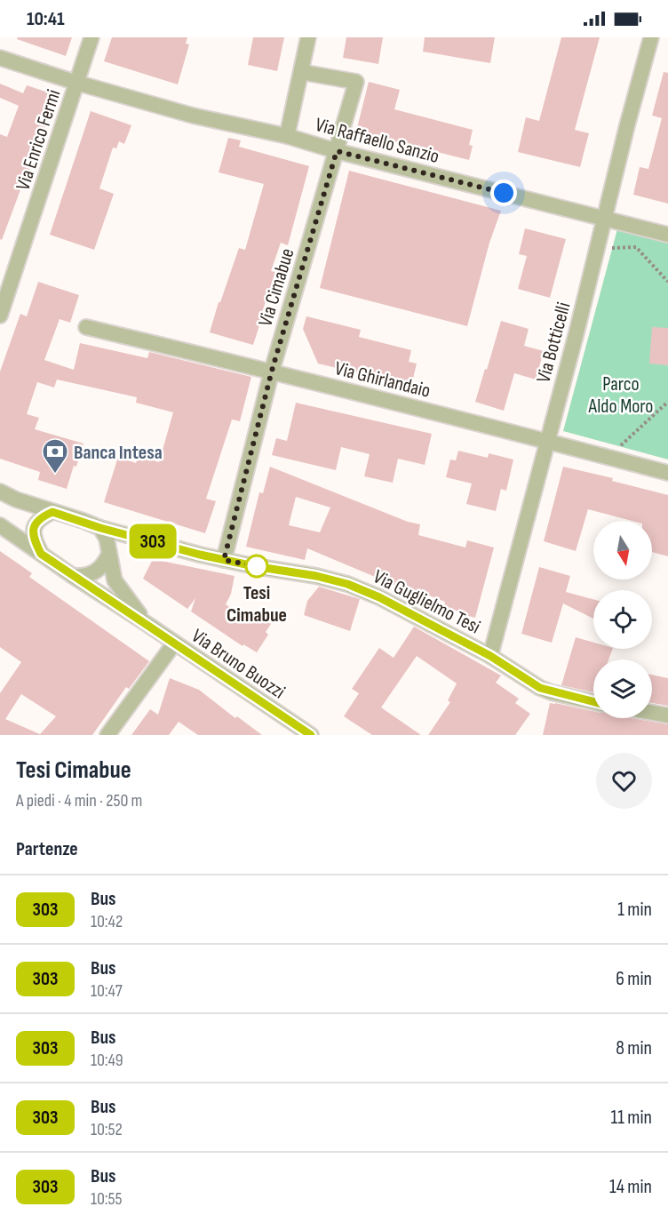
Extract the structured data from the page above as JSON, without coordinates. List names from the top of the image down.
{
  "streets": {
    "street": [
      "Via Enrico Fermi",
      "Via Raffaello Sanzio",
      "Via Cimabue",
      "Via Botticelli",
      "Via Ghirlandaio",
      "Via Guglielmo Tesi",
      "Via Bruno Buozzi"
    ]
  },
  "crossings": [
    ["Via Enrico Fermi", "Via Raffaello Sanzio"],
    ["Via Raffaello Sanzio", "Via Cimabue"],
    ["Via Raffaello Sanzio", "Via Botticelli"],
    ["Via Cimabue", "Via Ghirlandaio"],
    ["Via Cimabue", "Via Guglielmo Tesi"],
    ["Via Botticelli", "Via Ghirlandaio"],
    ["Via Botticelli", "Via Guglielmo Tesi"],
    ["Via Guglielmo Tesi", "Via Bruno Buozzi"]
  ],
  "parks": ["Parco Aldo Moro"],
  "places": {
    "bank": ["Banca Intesa"],
    "other": ["Tesi Cimabue"]
  },
  "lines": ["bus line 303"],
  "north": "bottom",
  "page": {
    "status": "10:41",
    "on_map": "303",
    "heading": [
      ["Tesi Cimabue", "A piedi · 4 min · 250 m"],
      "Partenze"
    ],
    "list": [
      {
        "mark": "303",
        "name": "Bus",
        "note": "10:42",
        "value": "1 min"
      },
      {
        "mark": "303",
        "name": "Bus",
        "note": "10:47",
        "value": "6 min"
      },
      {
        "mark": "303",
        "name": "Bus",
        "note": "10:49",
        "value": "8 min"
      },
      {
        "mark": "303",
        "name": "Bus",
        "note": "10:52",
        "value": "11 min"
      },
      {
        "mark": "303",
        "name": "Bus",
        "note": "10:55",
        "value": "14 min"
      }
    ]
  }
}
